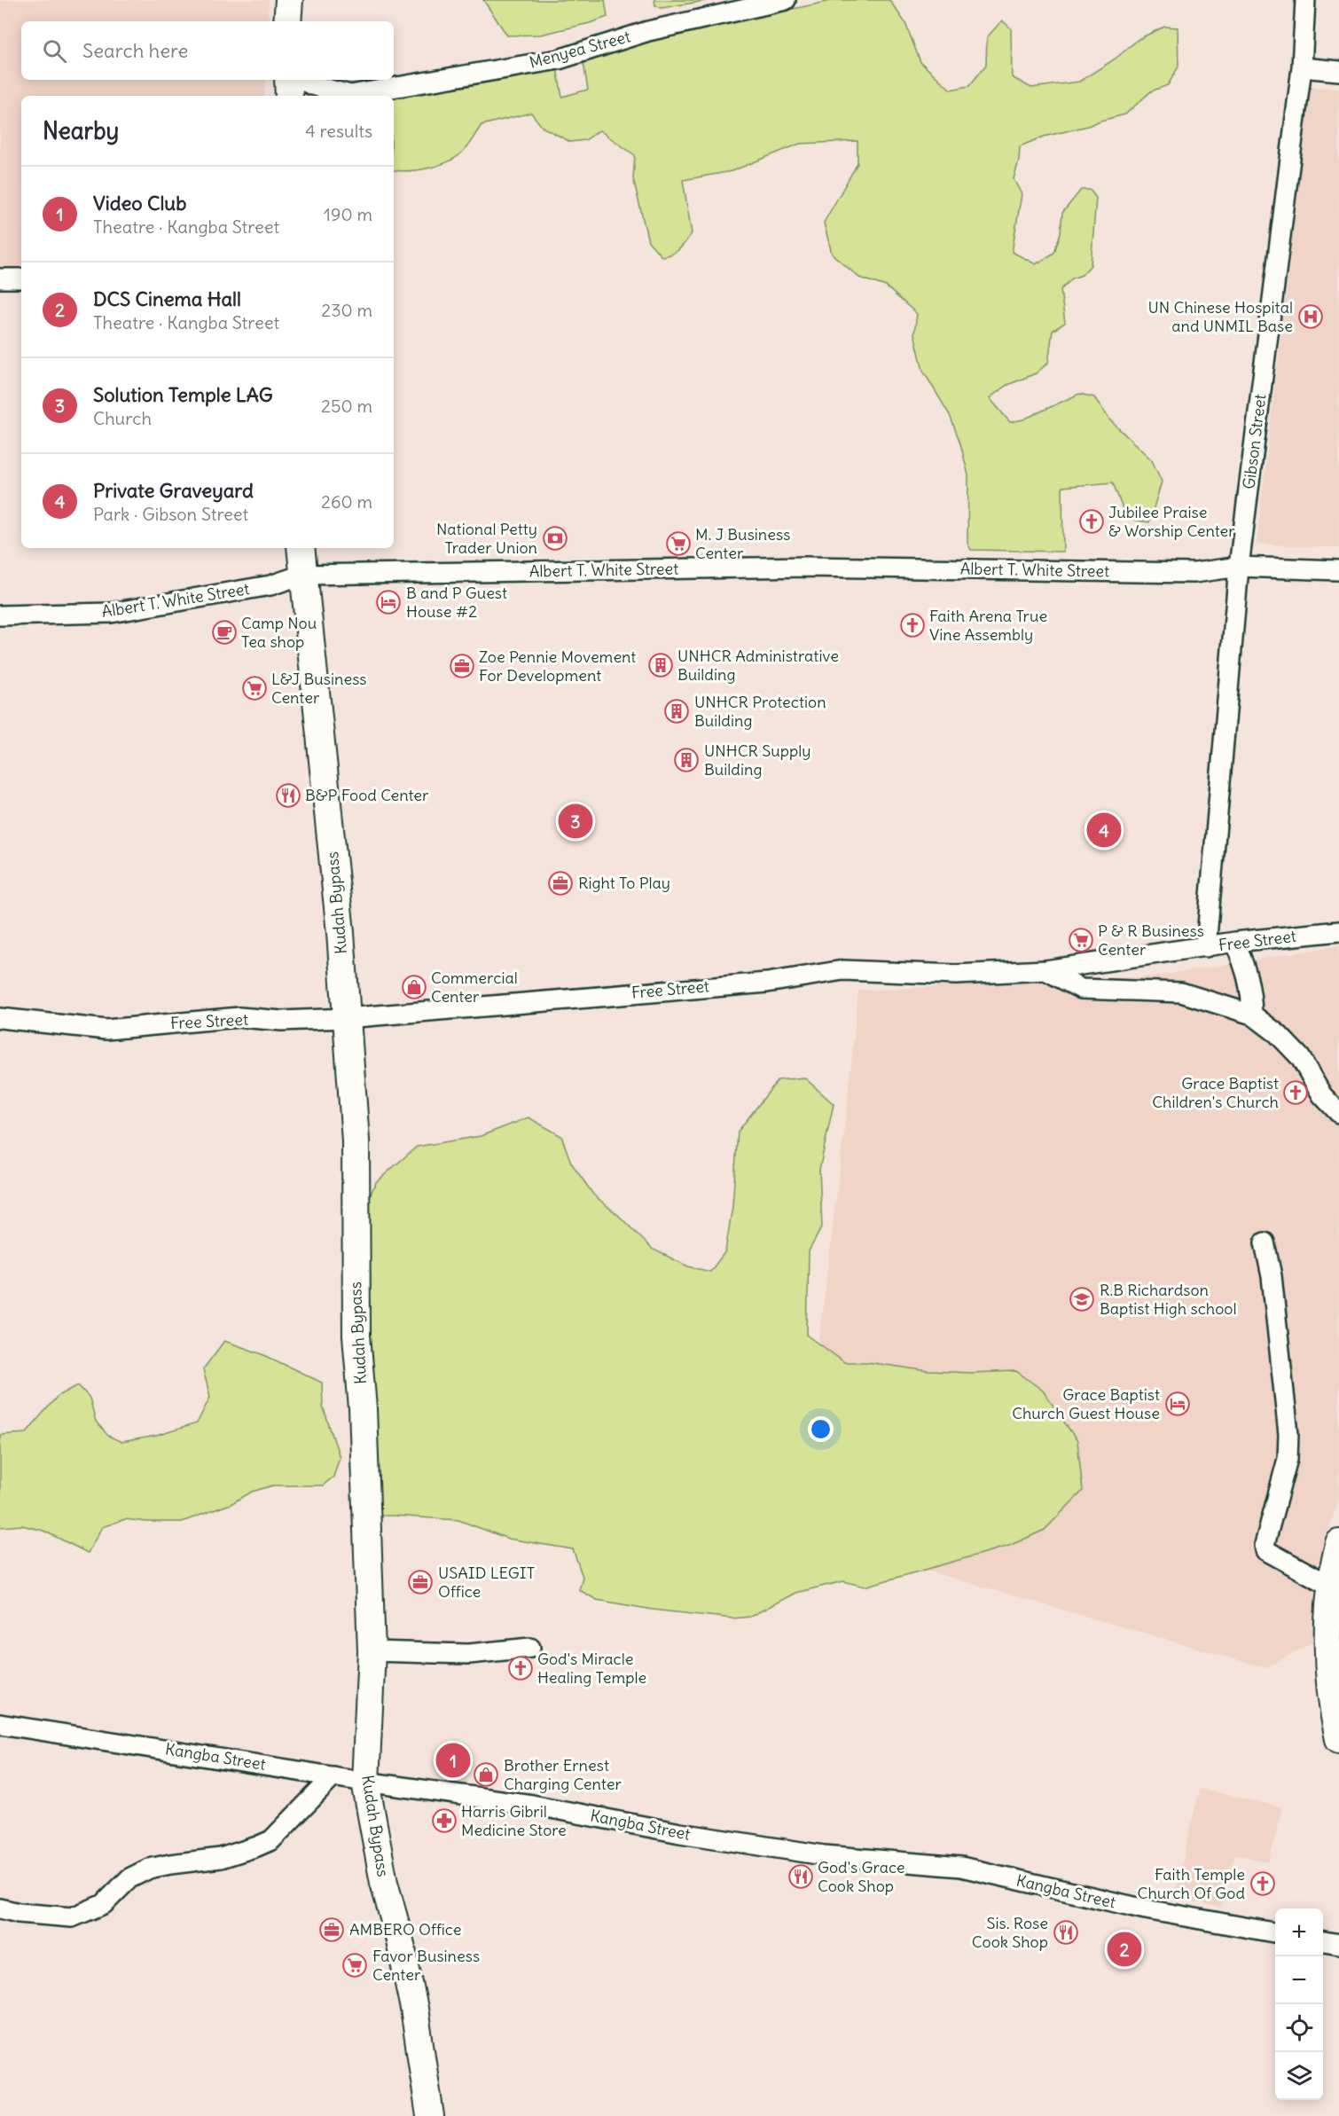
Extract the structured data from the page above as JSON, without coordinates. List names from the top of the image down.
{
  "streets": {
    "street": [
      "Menyea Street",
      "Gibson Street",
      "Albert T. White Street",
      "Kudah Bypass",
      "Free Street",
      "Kangba Street"
    ]
  },
  "crossings": [
    ["Gibson Street", "Albert T. White Street"],
    ["Gibson Street", "Free Street"],
    ["Albert T. White Street", "Kudah Bypass"],
    ["Kudah Bypass", "Free Street"],
    ["Kudah Bypass", "Kangba Street"]
  ],
  "places": {
    "hospital": ["UN Chinese Hospital and UNMIL Base"],
    "church": [
      "Jubilee Praise & Worship Center",
      "Faith Arena True Vine Assembly",
      "Grace Baptist Children's Church",
      "God's Miracle Healing Temple",
      "Faith Temple Church Of God"
    ],
    "bank": ["National Petty Trader Union"],
    "supermarket": [
      "M. J Business Center",
      "L&J Business Center",
      "P & R Business Center",
      "Favor Business Center"
    ],
    "hotel": ["B and P Guest House #2", "Grace Baptist Church Guest House"],
    "cafe": ["Camp Nou Tea shop"],
    "building": ["UNHCR Administrative Building", "UNHCR Protection Building", "UNHCR Supply Building"],
    "office": [
      "Zoe Pennie Movement For Development",
      "Right To Play",
      "USAID LEGIT Office",
      "AMBERO Office"
    ],
    "restaurant": ["B&P Food Center", "God's Grace Cook Shop", "Sis. Rose Cook Shop"],
    "shop": ["Commercial Center", "Brother Ernest Charging Center"],
    "school or university": ["R.B Richardson Baptist High school"],
    "pharmacy": ["Harris Gibril Medicine Store"]
  },
  "page": {
    "search": "Search here",
    "heading": ["Nearby", "4 results"],
    "list": [
      {
        "mark": "1",
        "name": "Video Club",
        "note": "Theatre · Kangba Street",
        "value": "190 m"
      },
      {
        "mark": "2",
        "name": "DCS Cinema Hall",
        "note": "Theatre · Kangba Street",
        "value": "230 m"
      },
      {
        "mark": "3",
        "name": "Solution Temple LAG",
        "note": "Church",
        "value": "250 m"
      },
      {
        "mark": "4",
        "name": "Private Graveyard",
        "note": "Park · Gibson Street",
        "value": "260 m"
      }
    ],
    "pins": [
      "3",
      "4",
      "1",
      "2"
    ],
    "map_buttons": ["+", "−"]
  }
}
